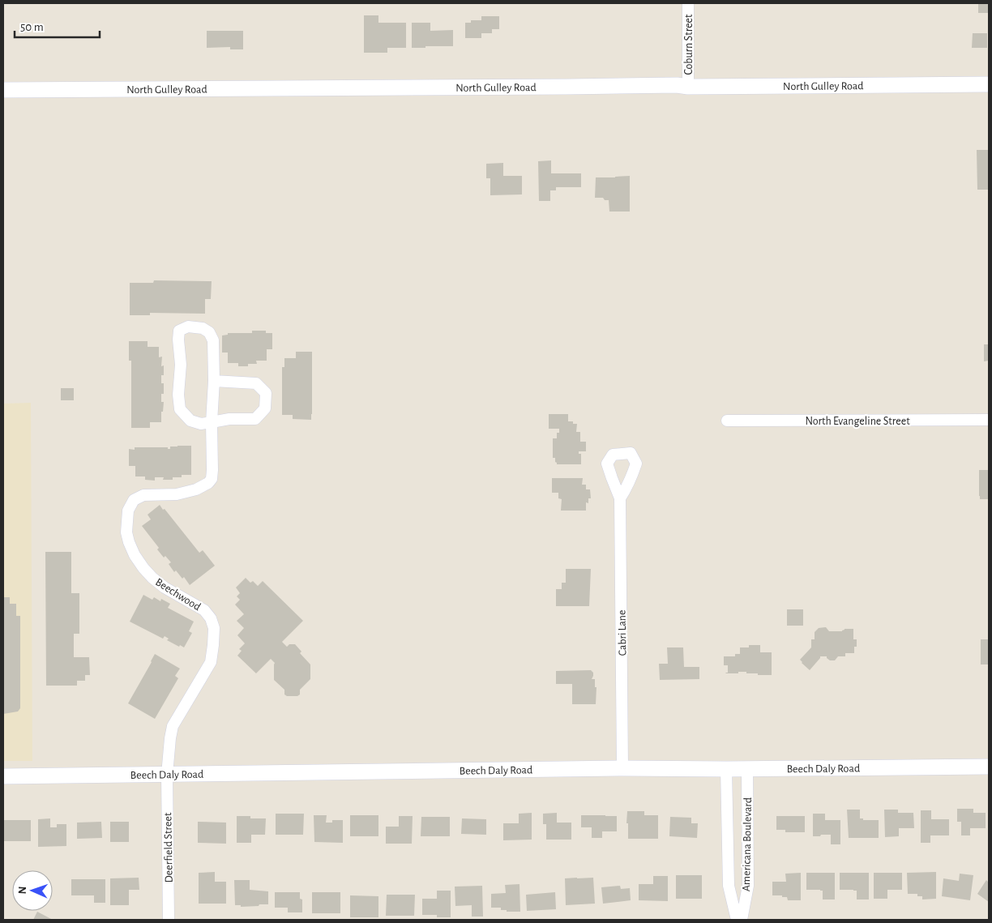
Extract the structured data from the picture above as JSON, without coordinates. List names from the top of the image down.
{
  "streets": {
    "main road": ["North Gulley Road", "Beech Daly Road"],
    "street": [
      "Coburn Street",
      "North Evangeline Street",
      "Beechwood",
      "Cabri Lane",
      "Americana Boulevard",
      "Deerfield Street"
    ]
  },
  "crossings": [
    ["Coburn Street", "North Gulley Road"],
    ["Beechwood", "Beech Daly Road"],
    ["Beechwood", "Deerfield Street"],
    ["Cabri Lane", "Beech Daly Road"],
    ["Beech Daly Road", "Americana Boulevard"],
    ["Beech Daly Road", "Deerfield Street"]
  ],
  "scale_bar": "50 m",
  "north": "left"
}
